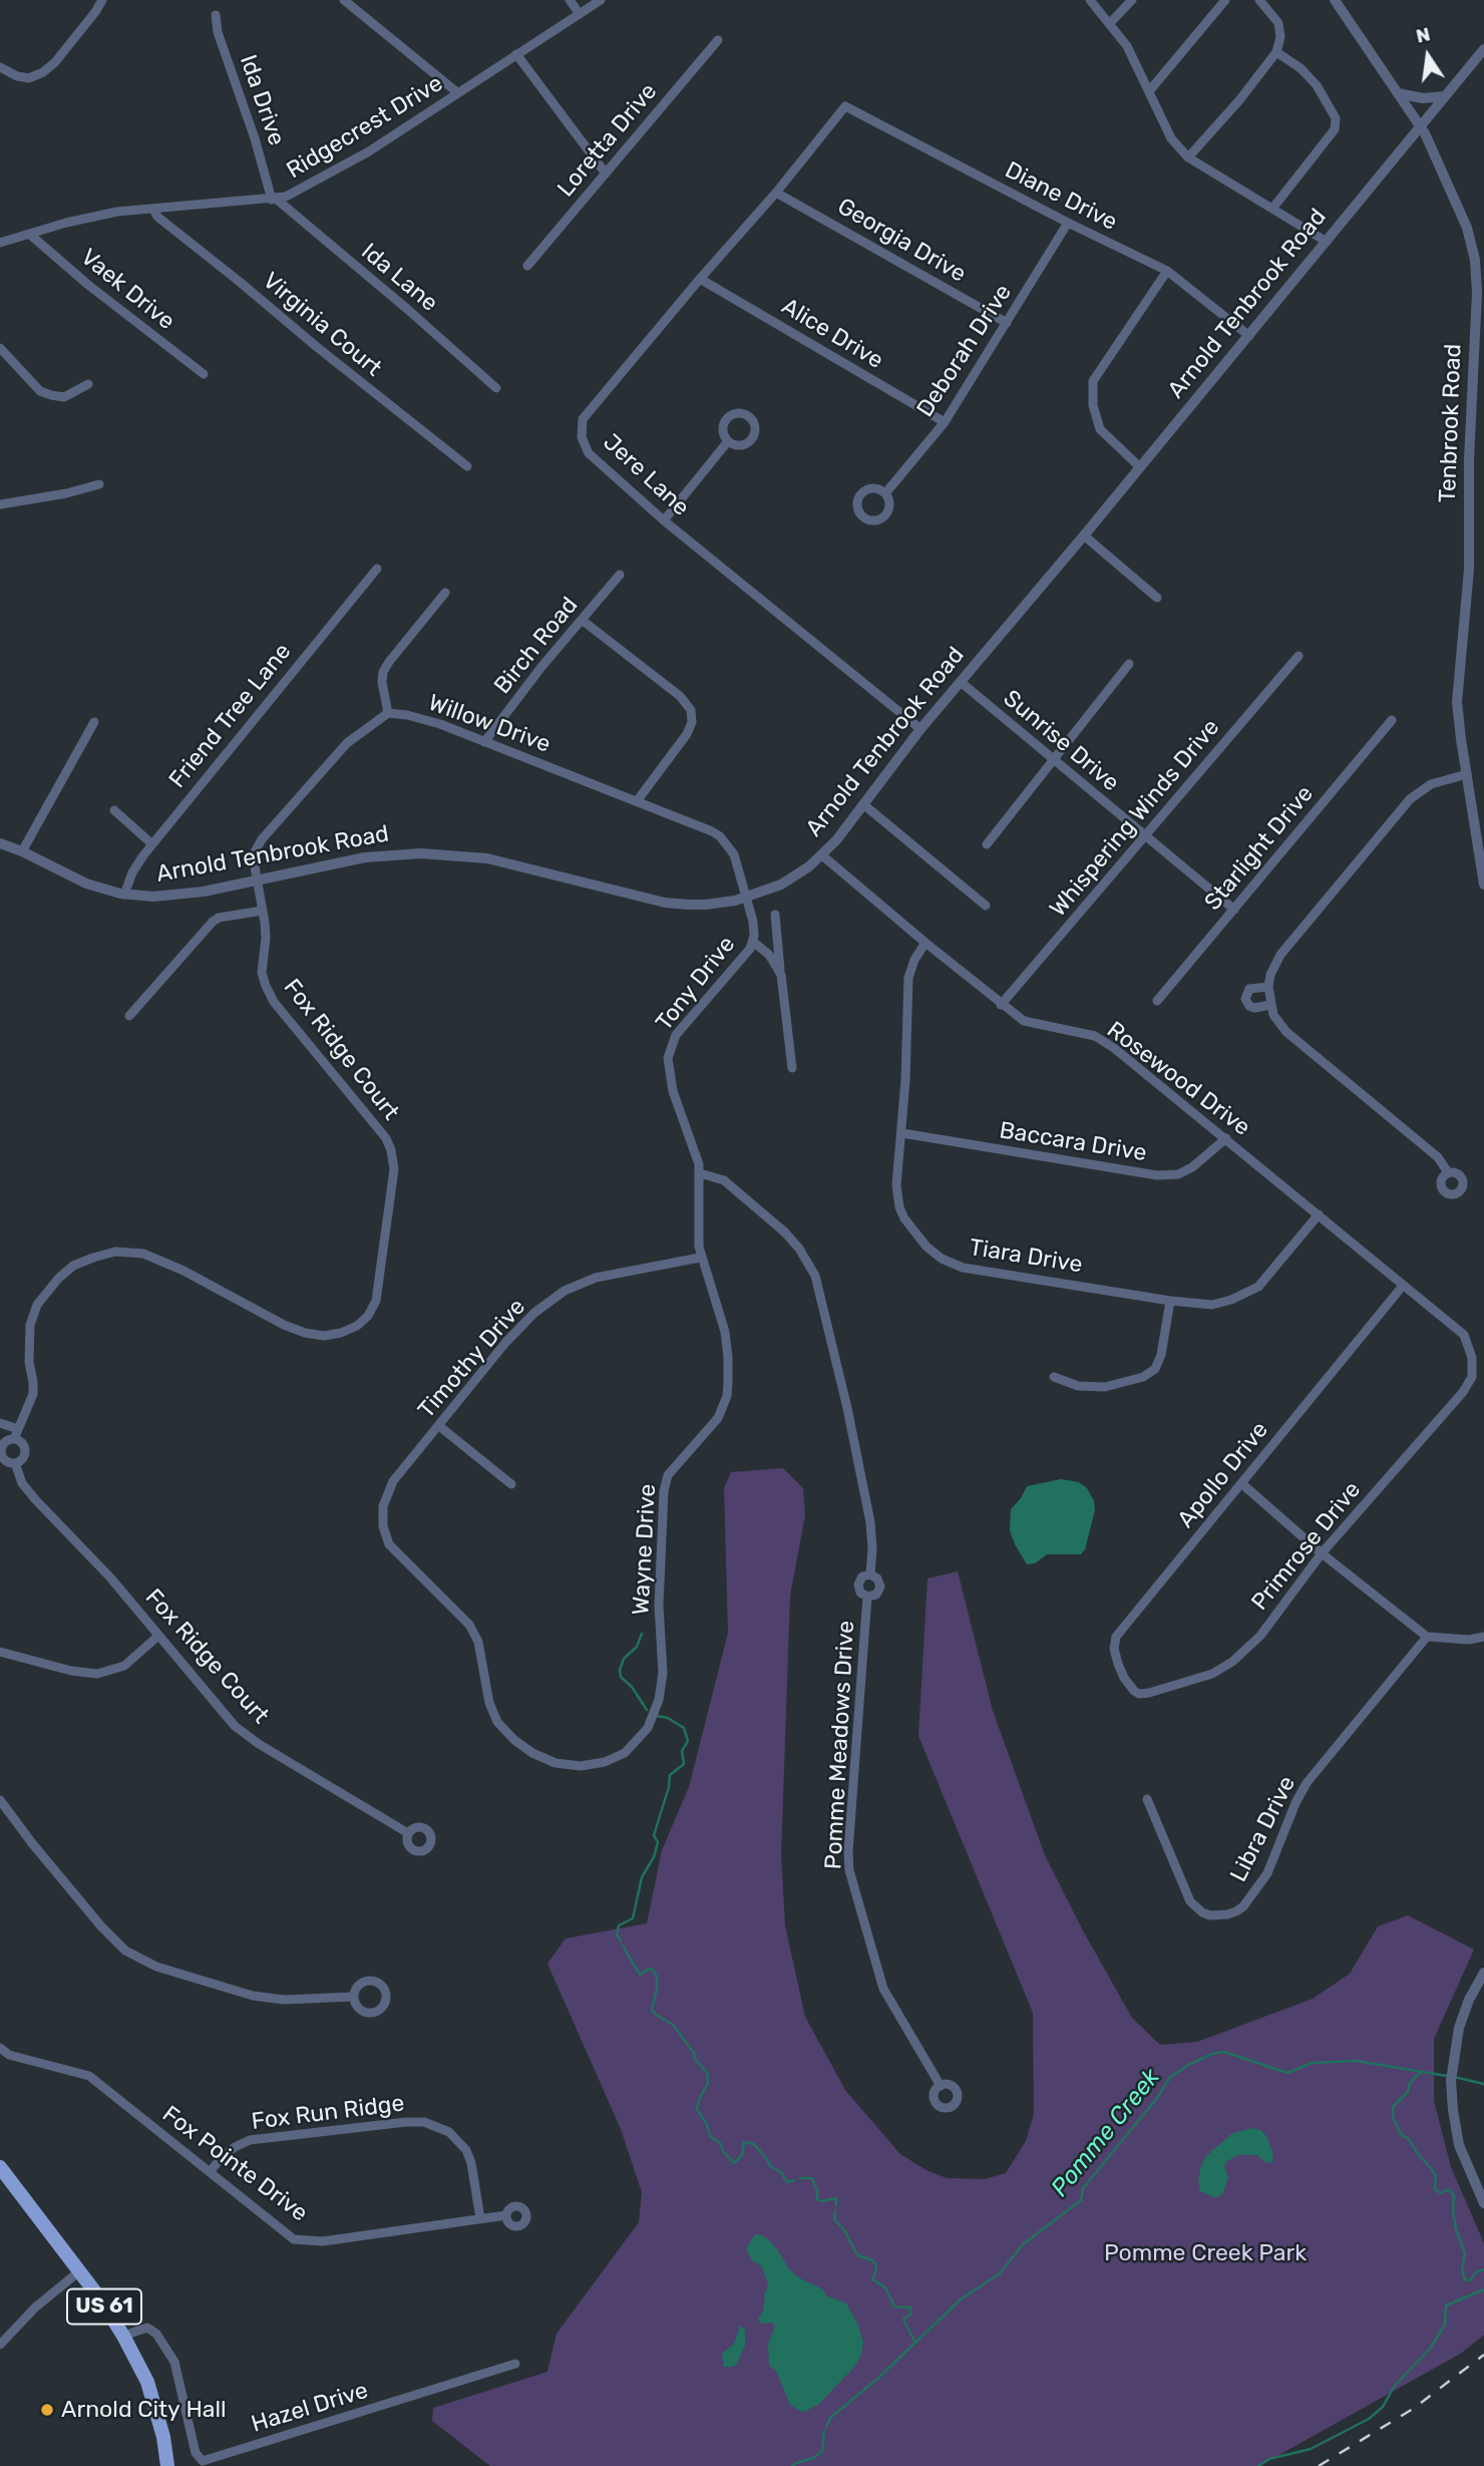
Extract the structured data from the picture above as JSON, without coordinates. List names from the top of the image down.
{
  "streets": {
    "main road": ["US 61"],
    "street": [
      "Ida Drive",
      "Ridgecrest Drive",
      "Loretta Drive",
      "Diane Drive",
      "Georgia Drive",
      "Ida Lane",
      "Vaek Drive",
      "Arnold Tenbrook Road",
      "Virginia Court",
      "Alice Drive",
      "Deborah Drive",
      "Tenbrook Road",
      "Jere Lane",
      "Birch Road",
      "Friend Tree Lane",
      "Willow Drive",
      "Sunrise Drive",
      "Whispering Winds Drive",
      "Starlight Drive",
      "Tony Drive",
      "Fox Ridge Court",
      "Rosewood Drive",
      "Baccara Drive",
      "Tiara Drive",
      "Timothy Drive",
      "Apollo Drive",
      "Primrose Drive",
      "Wayne Drive",
      "Pomme Meadows Drive",
      "Libra Drive",
      "Fox Run Ridge",
      "Fox Pointe Drive",
      "Hazel Drive"
    ]
  },
  "crossings": [
    ["Ida Drive", "Ridgecrest Drive"],
    ["Ida Drive", "Ida Lane"],
    ["Ridgecrest Drive", "Ida Lane"],
    ["Ridgecrest Drive", "Vaek Drive"],
    ["Ridgecrest Drive", "Virginia Court"],
    ["Diane Drive", "Arnold Tenbrook Road"],
    ["Diane Drive", "Deborah Drive"],
    ["Diane Drive", "Jere Lane"],
    ["Georgia Drive", "Deborah Drive"],
    ["Georgia Drive", "Jere Lane"],
    ["Arnold Tenbrook Road", "Tenbrook Road"],
    ["Arnold Tenbrook Road", "Jere Lane"],
    ["Arnold Tenbrook Road", "Friend Tree Lane"],
    ["Arnold Tenbrook Road", "Willow Drive"],
    ["Arnold Tenbrook Road", "Sunrise Drive"],
    ["Arnold Tenbrook Road", "Tony Drive"],
    ["Arnold Tenbrook Road", "Fox Ridge Court"],
    ["Arnold Tenbrook Road", "Rosewood Drive"],
    ["Alice Drive", "Deborah Drive"],
    ["Alice Drive", "Jere Lane"],
    ["Birch Road", "Willow Drive"],
    ["Willow Drive", "Tony Drive"],
    ["Sunrise Drive", "Whispering Winds Drive"],
    ["Sunrise Drive", "Starlight Drive"],
    ["Whispering Winds Drive", "Rosewood Drive"],
    ["Tony Drive", "Wayne Drive"],
    ["Tony Drive", "Pomme Meadows Drive"],
    ["Rosewood Drive", "Baccara Drive"],
    ["Rosewood Drive", "Tiara Drive"],
    ["Rosewood Drive", "Apollo Drive"],
    ["Rosewood Drive", "Primrose Drive"],
    ["Baccara Drive", "Tiara Drive"],
    ["Timothy Drive", "Wayne Drive"],
    ["Apollo Drive", "Primrose Drive"],
    ["Wayne Drive", "Pomme Meadows Drive"],
    ["Fox Run Ridge", "Fox Pointe Drive"],
    ["US 61", "Hazel Drive"]
  ],
  "water": ["Pomme Creek"],
  "parks": ["Pomme Creek Park"],
  "places": ["Arnold City Hall"],
  "north": "top"
}
